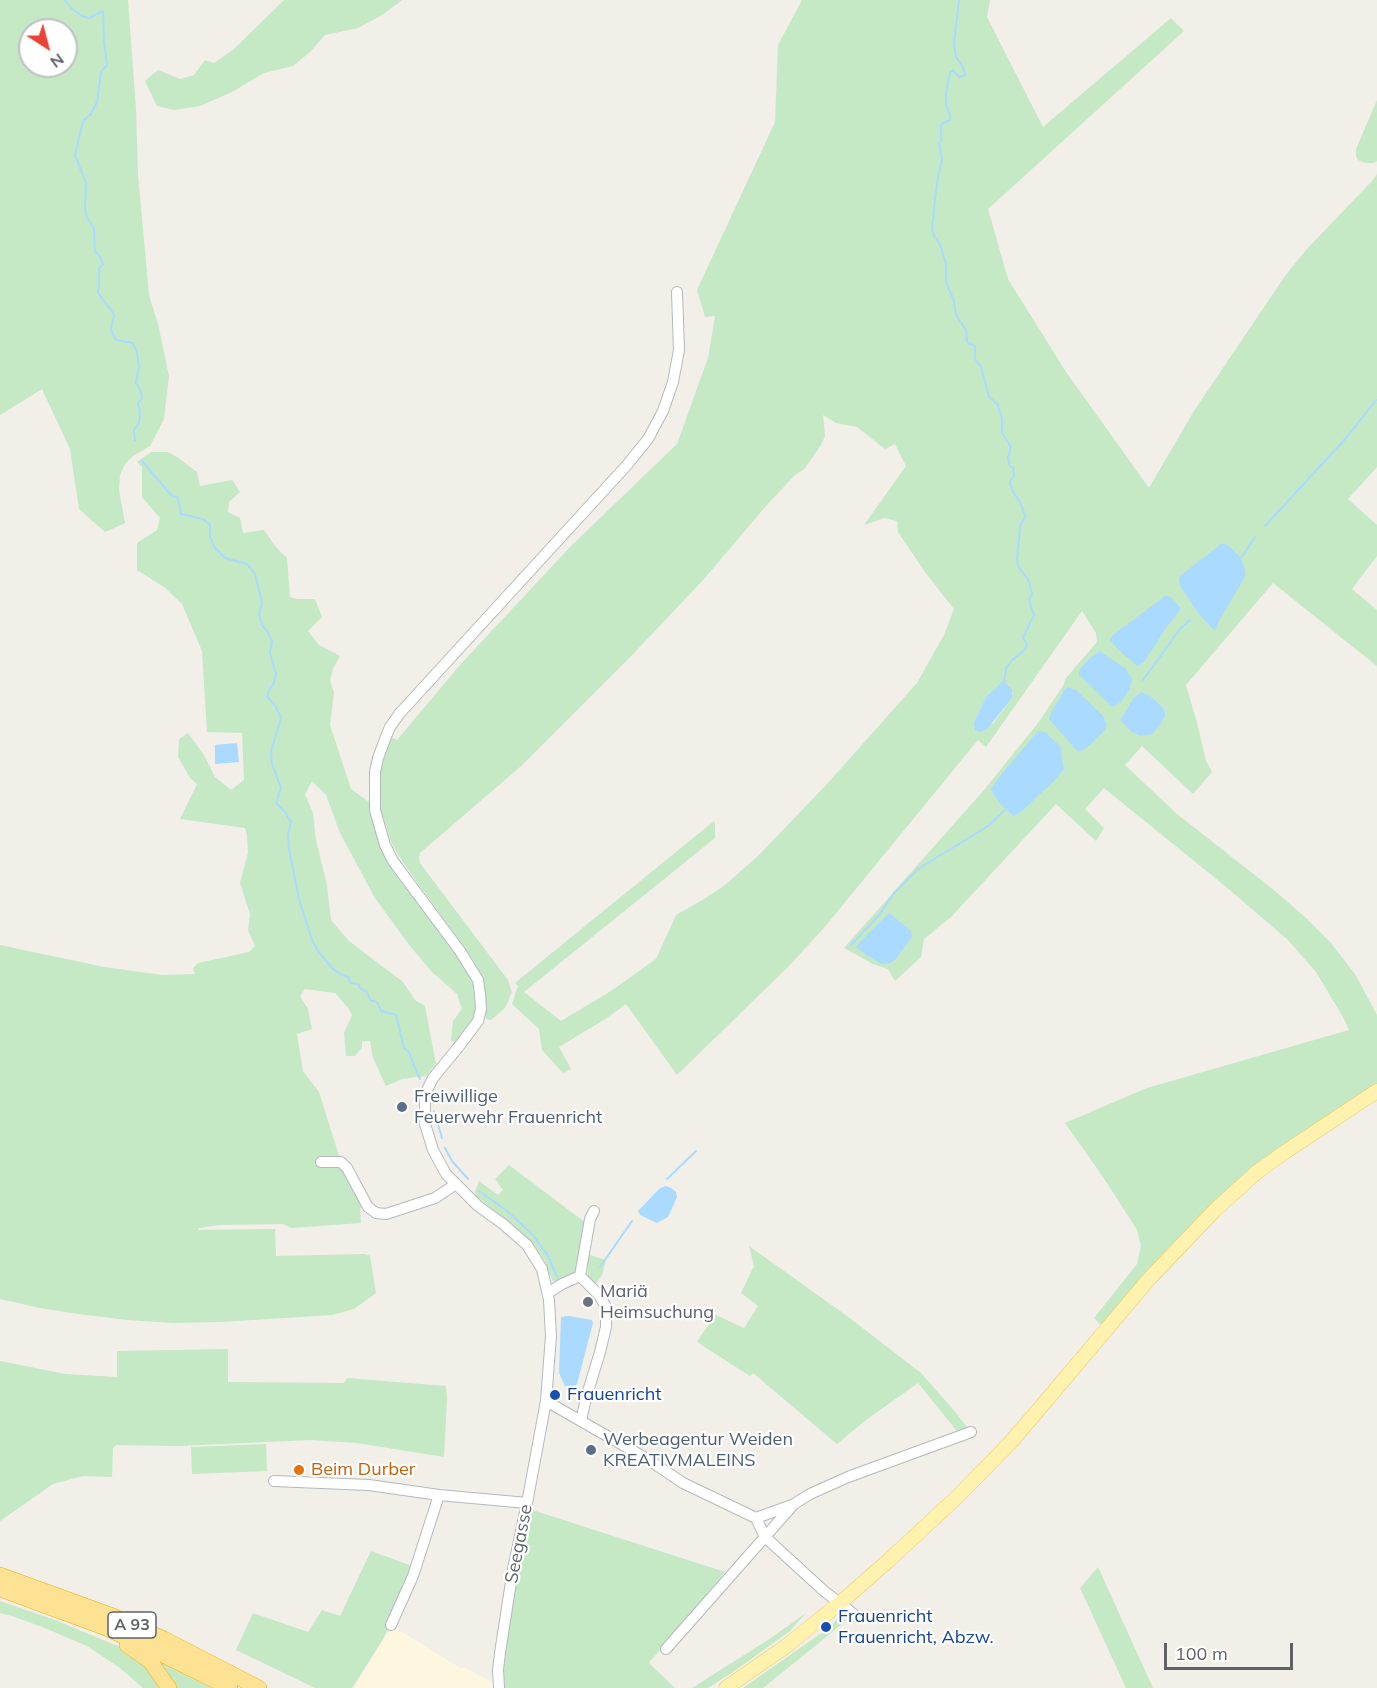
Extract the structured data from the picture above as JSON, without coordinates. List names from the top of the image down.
{
  "streets": {
    "highway": ["A 93"],
    "street": ["Seegasse"]
  },
  "places": [
    "Freiwillige Feuerwehr Frauenricht",
    "Mariä Heimsuchung",
    "Frauenricht",
    "Werbeagentur Weiden KREATIVMALEINS",
    "Beim Durber",
    "Frauenricht Frauenricht, Abzw."
  ],
  "scale_bar": "100 m",
  "north": "bottom right"
}
